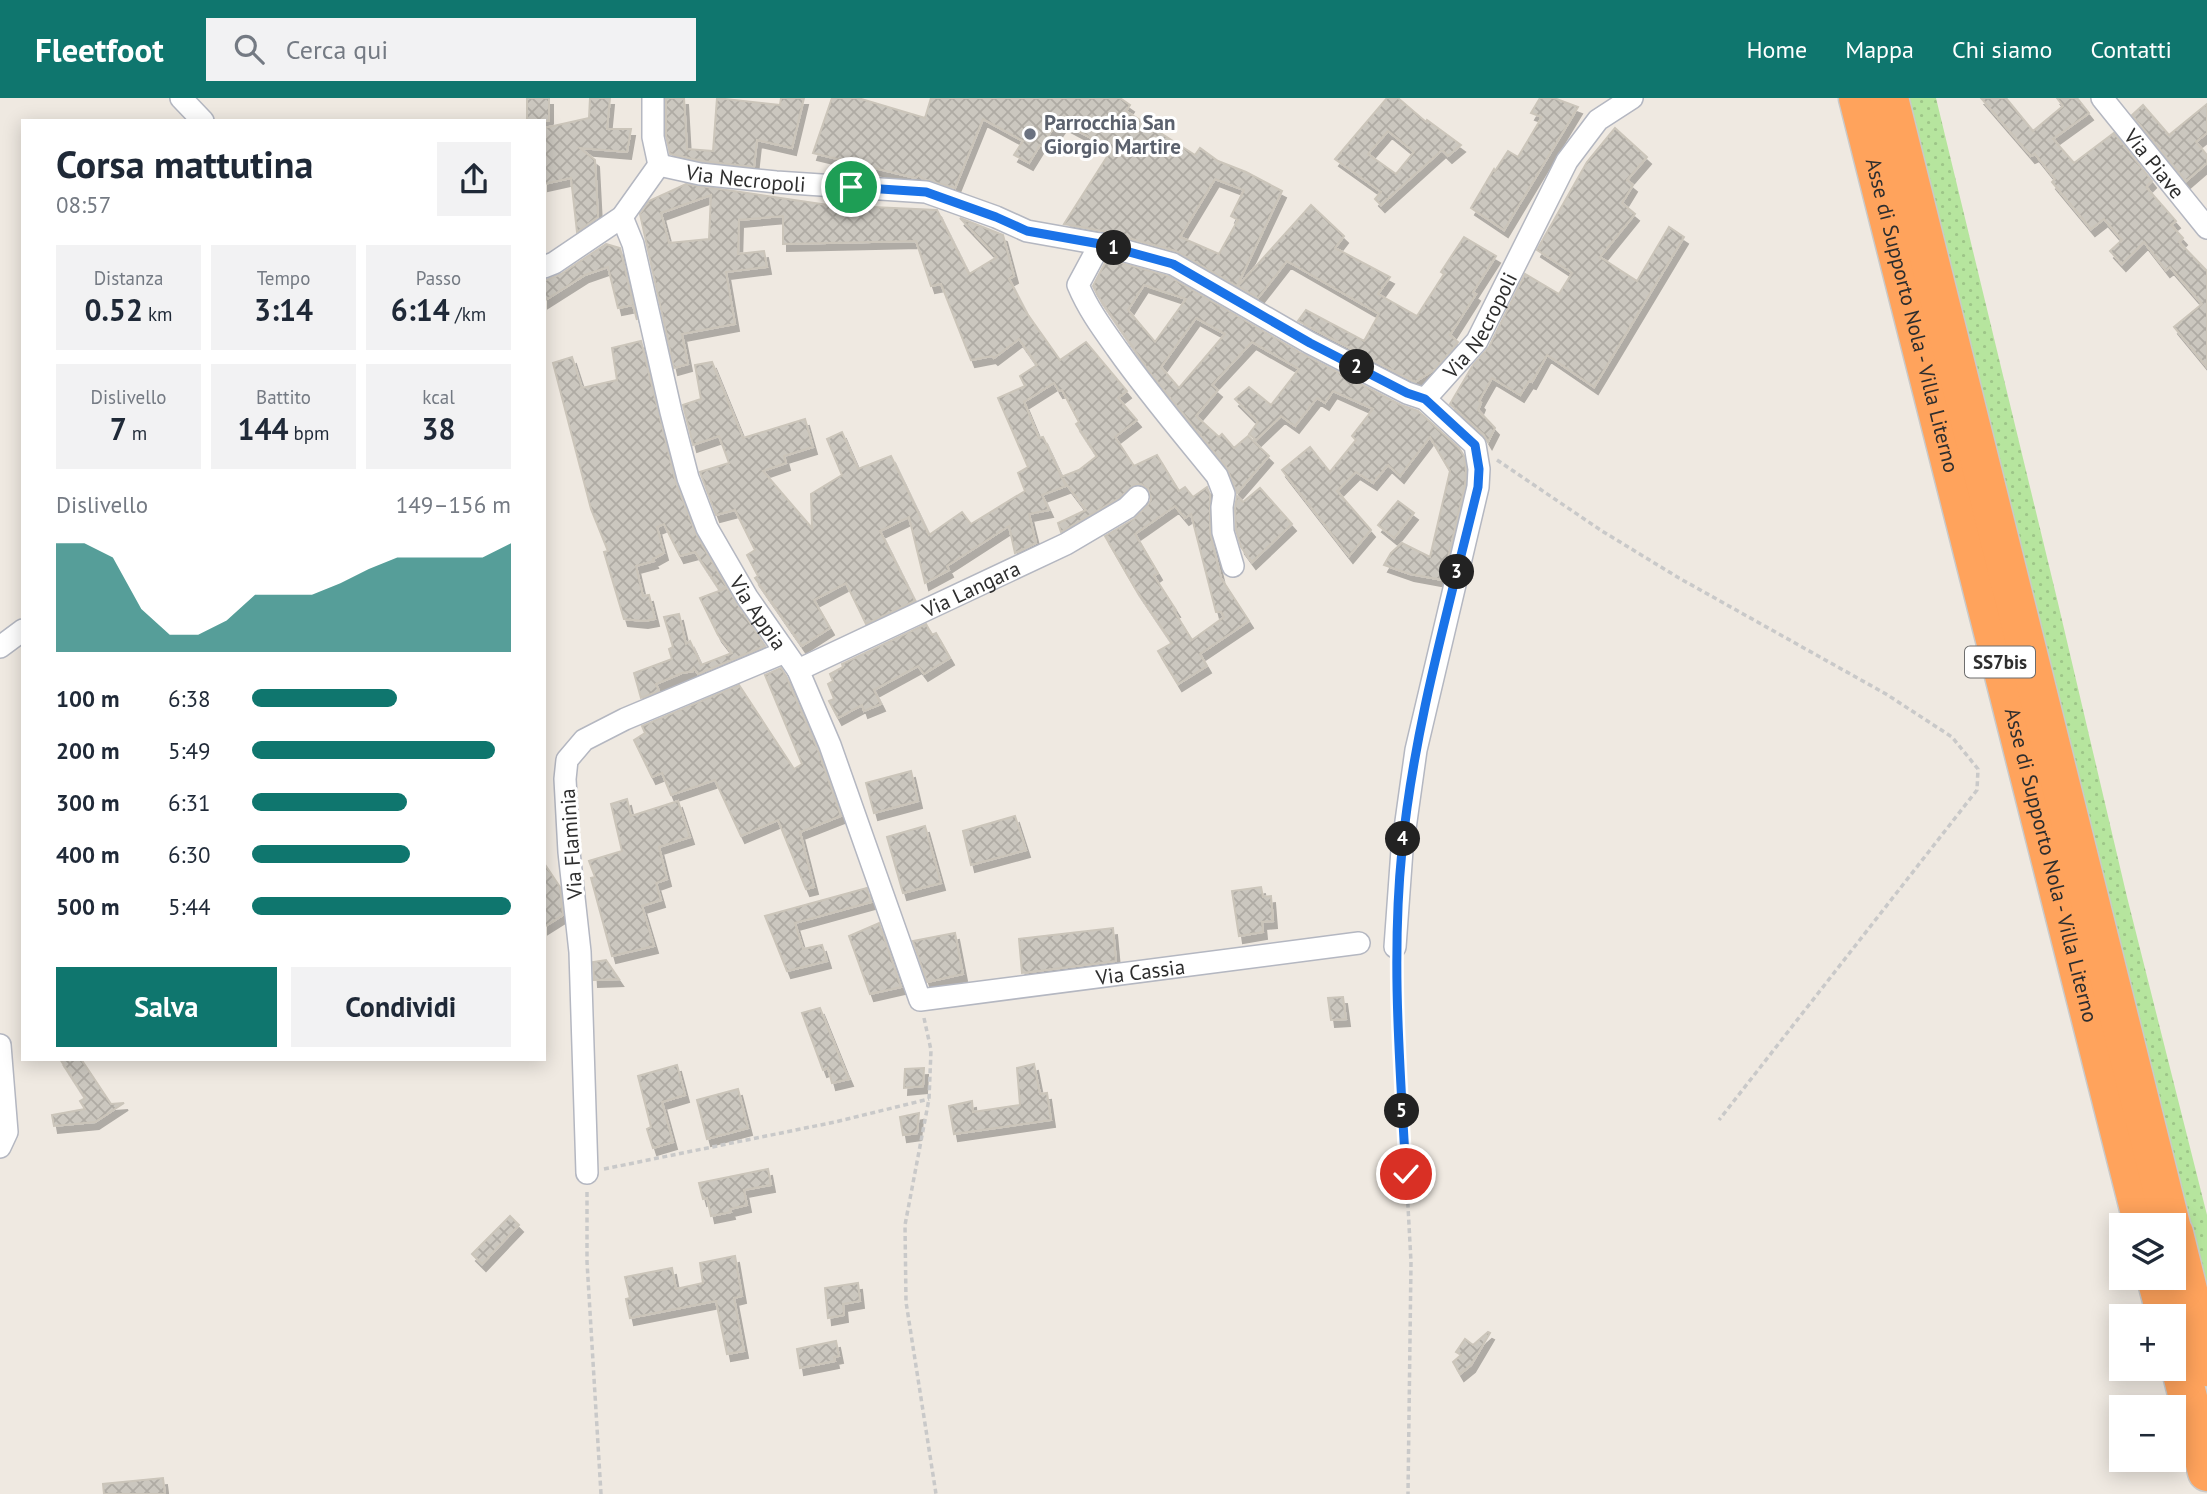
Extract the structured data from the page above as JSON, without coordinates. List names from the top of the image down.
{
  "streets": {
    "highway": ["Asse di Supporto Nola - Villa Literno", "SS7bis"],
    "street": [
      "Via Piave",
      "Via Necropoli",
      "Via Langara",
      "Via Appia",
      "Via Flaminia",
      "Via Cassia"
    ]
  },
  "crossings": [
    ["Via Langara", "Via Appia"],
    ["Via Appia", "Via Flaminia"],
    ["Via Appia", "Via Cassia"]
  ],
  "places": ["Parrocchia San Giorgio Martire"],
  "page": {
    "header": "Fleetfoot",
    "search": "Cerca qui",
    "nav": [
      "Home",
      "Mappa",
      "Chi siamo",
      "Contatti"
    ],
    "heading": ["Corsa mattutina", "08:57"],
    "pins": [
      "1",
      "2",
      "3",
      "4",
      "5"
    ],
    "stats": [
      ["Distanza", "0.52 km"],
      ["Tempo", "3:14"],
      ["Passo", "6:14 /km"],
      ["Dislivello", "7 m"],
      ["Battito", "144 bpm"],
      ["kcal", "38"]
    ],
    "chart": ["Dislivello", "149–156 m"],
    "list": [
      {
        "name": "100 m",
        "note": "6:38"
      },
      {
        "name": "200 m",
        "note": "5:49"
      },
      {
        "name": "300 m",
        "note": "6:31"
      },
      {
        "name": "400 m",
        "note": "6:30"
      },
      {
        "name": "500 m",
        "note": "5:44"
      }
    ],
    "buttons": ["Salva", "Condividi"],
    "map_buttons": ["+", "−"]
  }
}
